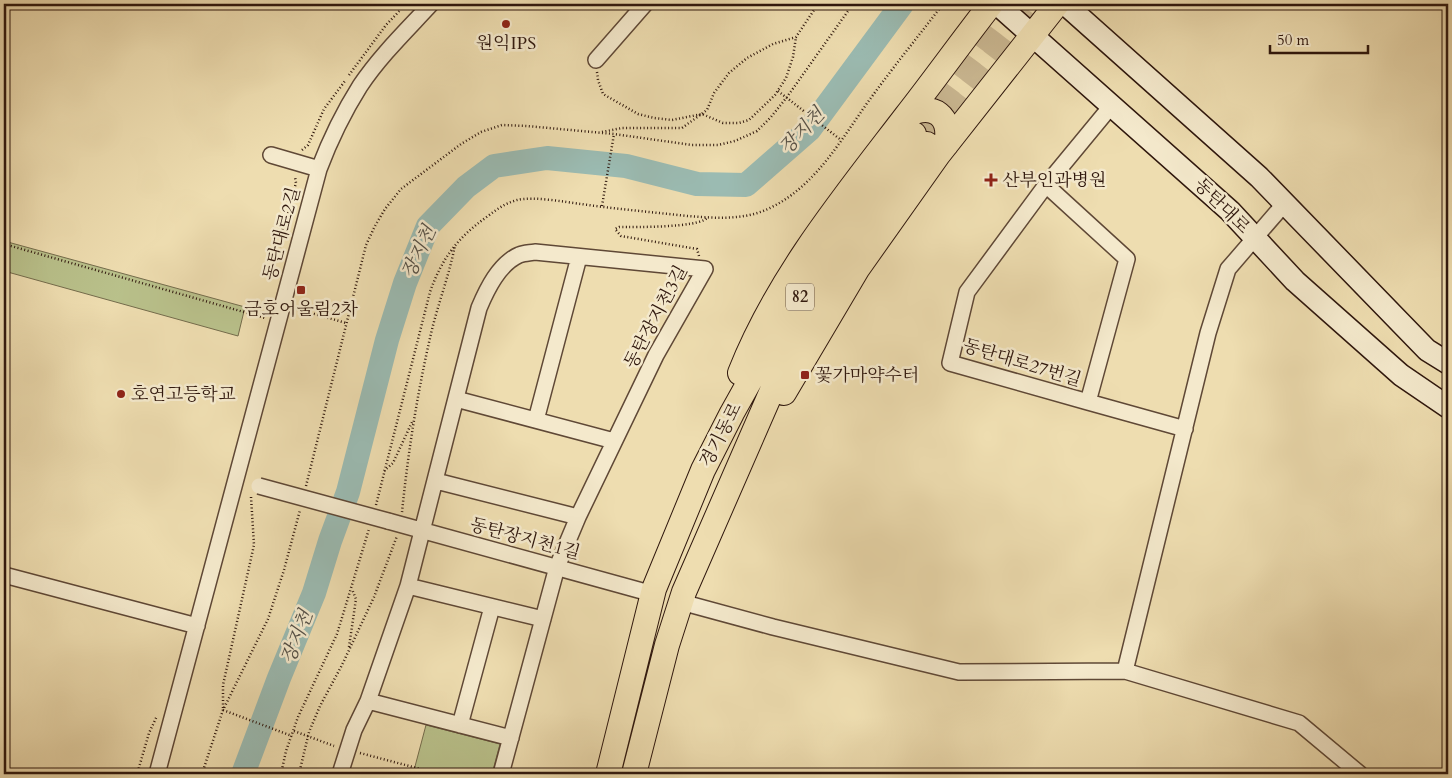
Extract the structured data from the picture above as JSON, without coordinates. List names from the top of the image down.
{
  "streets": {
    "main road": ["동탄대로", "경기동로"],
    "street": [
      "동탄대로2길",
      "동탄장지천3길",
      "동탄대로27번길",
      "동탄장지천1길"
    ]
  },
  "crossings": [
    ["동탄대로", "동탄대로27번길"],
    ["동탄장지천3길", "동탄장지천1길"],
    ["경기동로", "동탄장지천1길"]
  ],
  "water": ["장지천"],
  "places": {
    "other": ["원익IPS", "호연고등학교"],
    "health": ["산부인과병원"],
    "transit": ["금호어울림2차", "꽃가마약수터"]
  },
  "scale_bar": "50 m"
}
